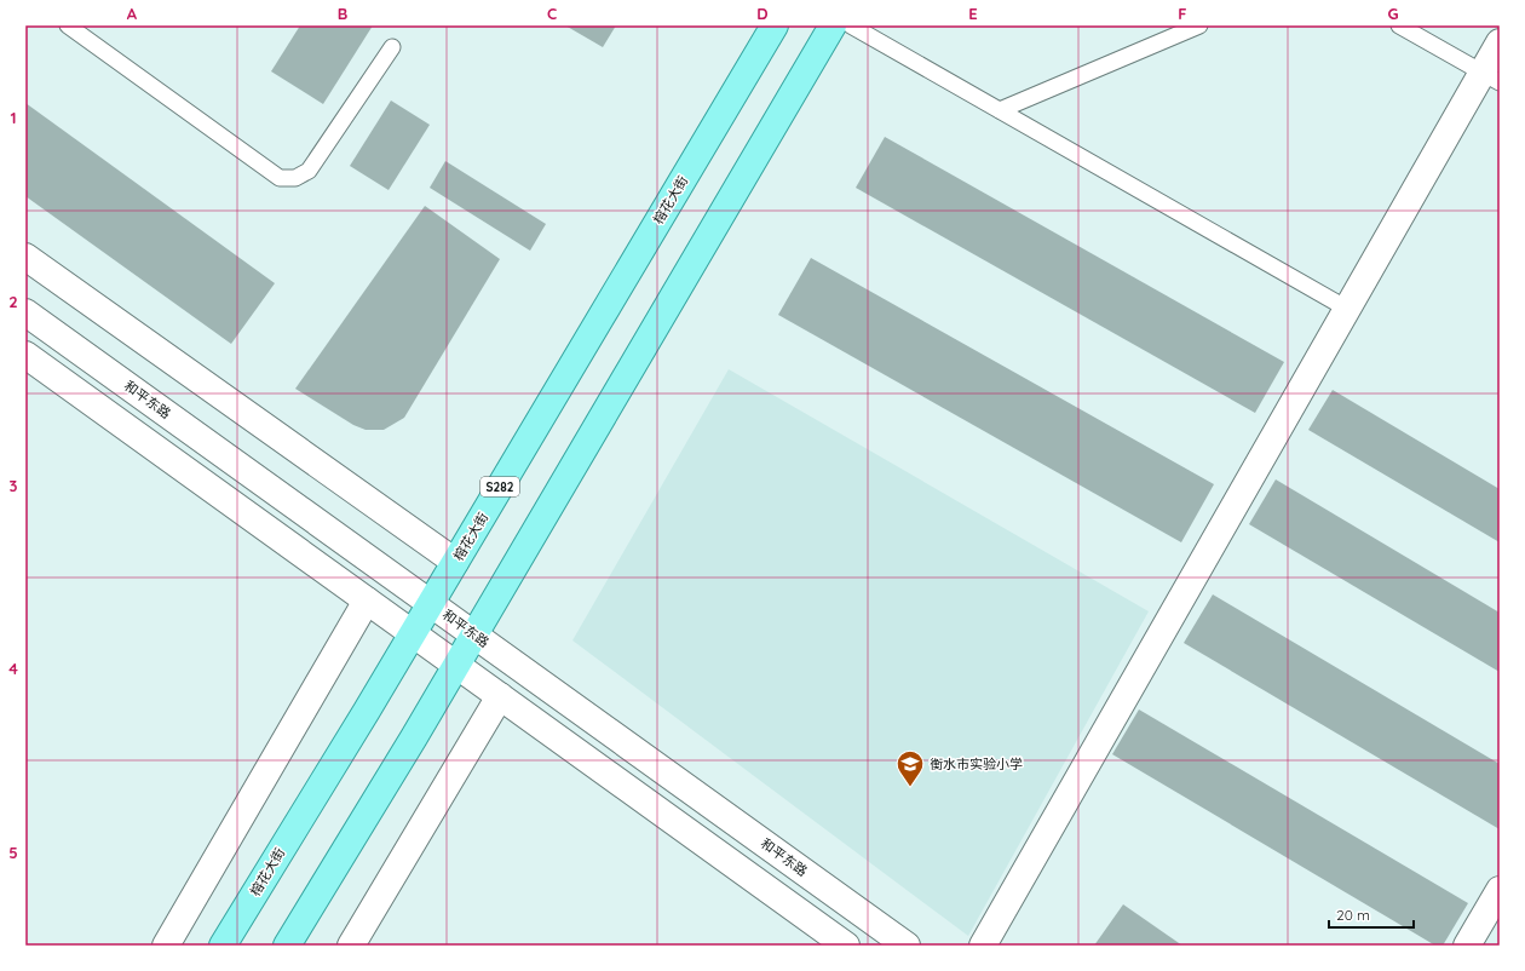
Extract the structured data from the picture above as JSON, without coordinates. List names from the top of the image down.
{
  "streets": {
    "main road": ["榕花大街", "S282"],
    "street": ["和平东路"]
  },
  "crossings": [
    ["榕花大街", "和平东路"]
  ],
  "places": {
    "school or university": ["衡水市实验小学"]
  },
  "scale_bar": "20 m",
  "grid": {
    "columns": [
      "A",
      "B",
      "C",
      "D",
      "E",
      "F",
      "G"
    ],
    "rows": [
      "1",
      "2",
      "3",
      "4",
      "5"
    ]
  }
}
